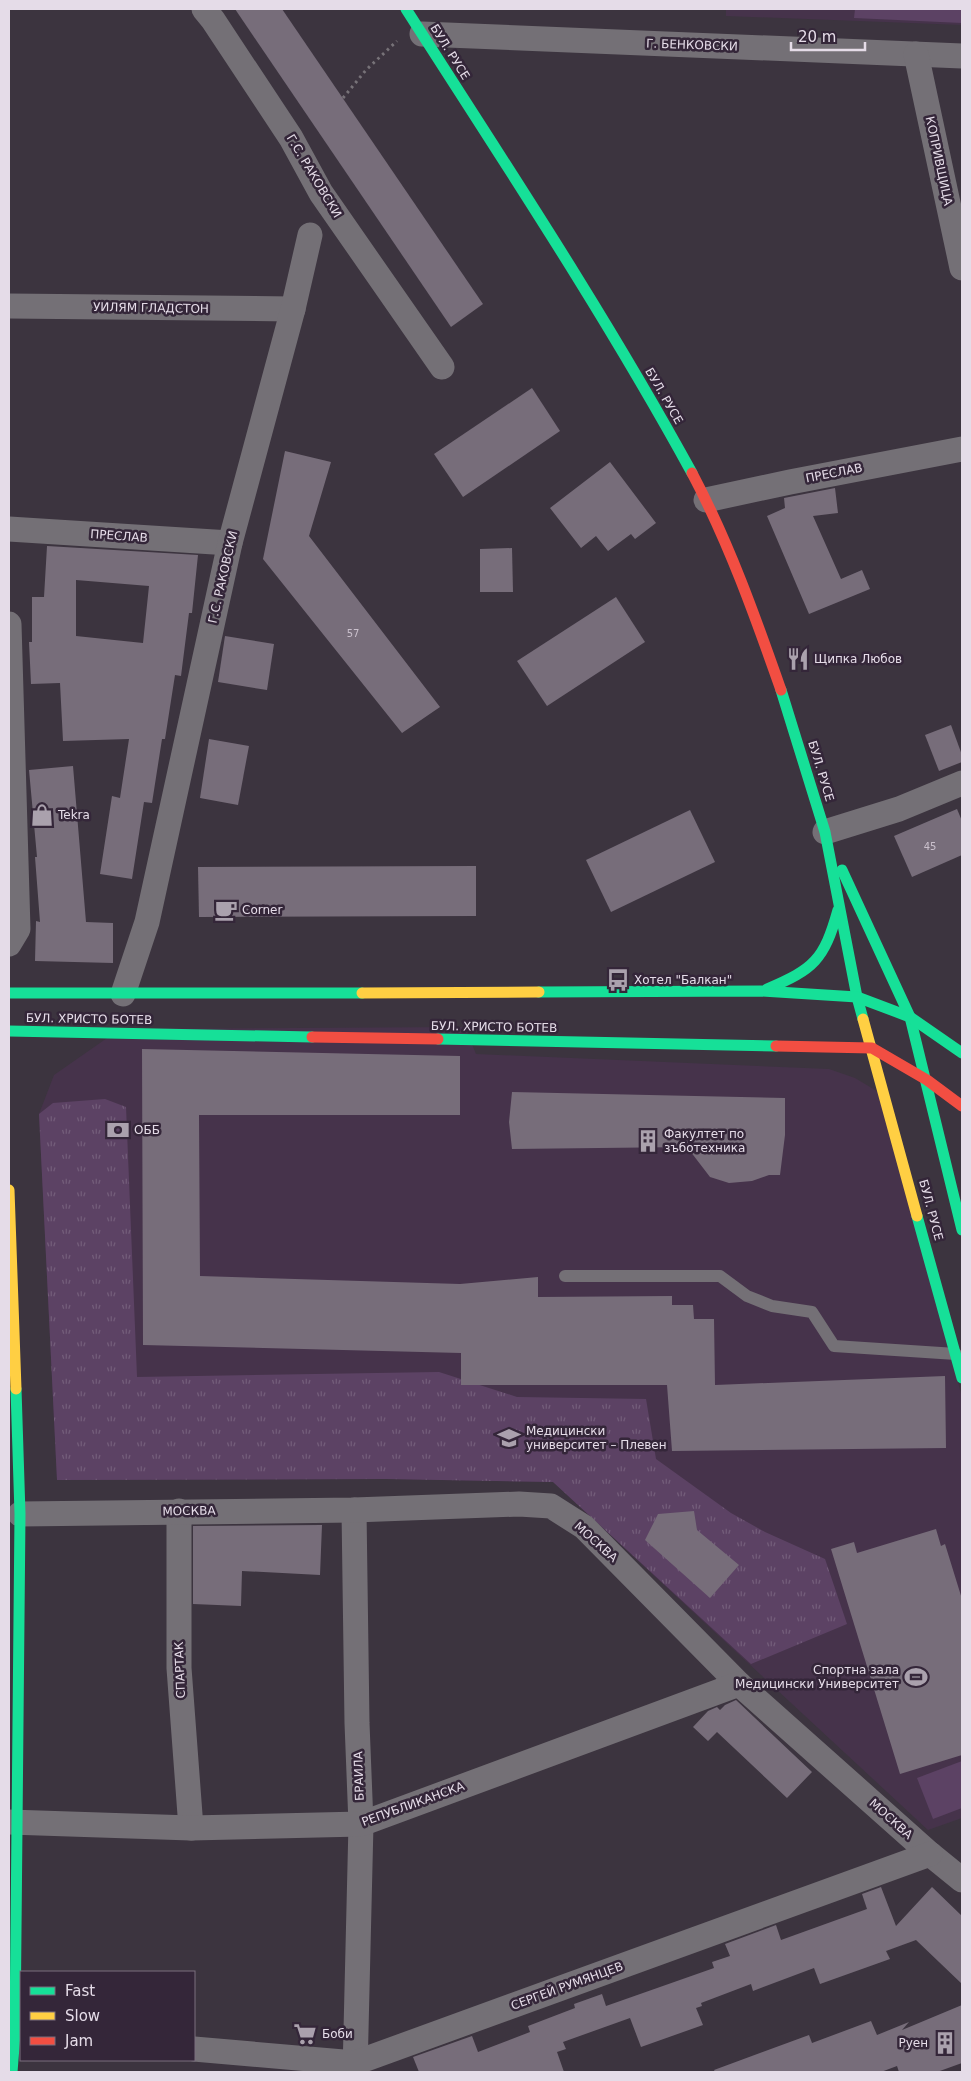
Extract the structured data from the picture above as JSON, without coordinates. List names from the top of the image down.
{
  "streets": {
    "main road": ["БУЛ. РУСЕ", "БУЛ. ХРИСТО БОТЕВ"],
    "street": [
      "Г. БЕНКОВСКИ",
      "КОПРИВЩИЦА",
      "Г.С. РАКОВСКИ",
      "УИЛЯМ ГЛАДСТОН",
      "ПРЕСЛАВ",
      "МОСКВА",
      "СПАРТАК",
      "БРАИЛА",
      "РЕПУБЛИКАНСКА",
      "СЕРГЕЙ РУМЯНЦЕВ"
    ]
  },
  "crossings": [
    ["Г. БЕНКОВСКИ", "БУЛ. РУСЕ"],
    ["Г. БЕНКОВСКИ", "КОПРИВЩИЦА"],
    ["БУЛ. РУСЕ", "ПРЕСЛАВ"],
    ["БУЛ. РУСЕ", "БУЛ. ХРИСТО БОТЕВ"],
    ["Г.С. РАКОВСКИ", "УИЛЯМ ГЛАДСТОН"],
    ["Г.С. РАКОВСКИ", "ПРЕСЛАВ"],
    ["Г.С. РАКОВСКИ", "БУЛ. ХРИСТО БОТЕВ"],
    ["МОСКВА", "СПАРТАК"],
    ["МОСКВА", "БРАИЛА"],
    ["МОСКВА", "РЕПУБЛИКАНСКА"],
    ["МОСКВА", "СЕРГЕЙ РУМЯНЦЕВ"],
    ["СПАРТАК", "РЕПУБЛИКАНСКА"],
    ["БРАИЛА", "РЕПУБЛИКАНСКА"],
    ["БРАИЛА", "СЕРГЕЙ РУМЯНЦЕВ"]
  ],
  "places": {
    "restaurant": ["Щипка Любов"],
    "shop": ["Tekra"],
    "cafe": ["Corner"],
    "bus stop": ["Хотел \"Балкан\""],
    "bank": ["ОББ"],
    "building": ["Факултет по зъботехника", "Руен"],
    "school or university": ["Медицински университет – Плевен"],
    "sports": ["Спортна зала Медицински Университет"],
    "supermarket": ["Боби"]
  },
  "house_numbers": ["57", "45"],
  "legend": ["Fast", "Slow", "Jam"],
  "scale_bar": "20 m"
}
